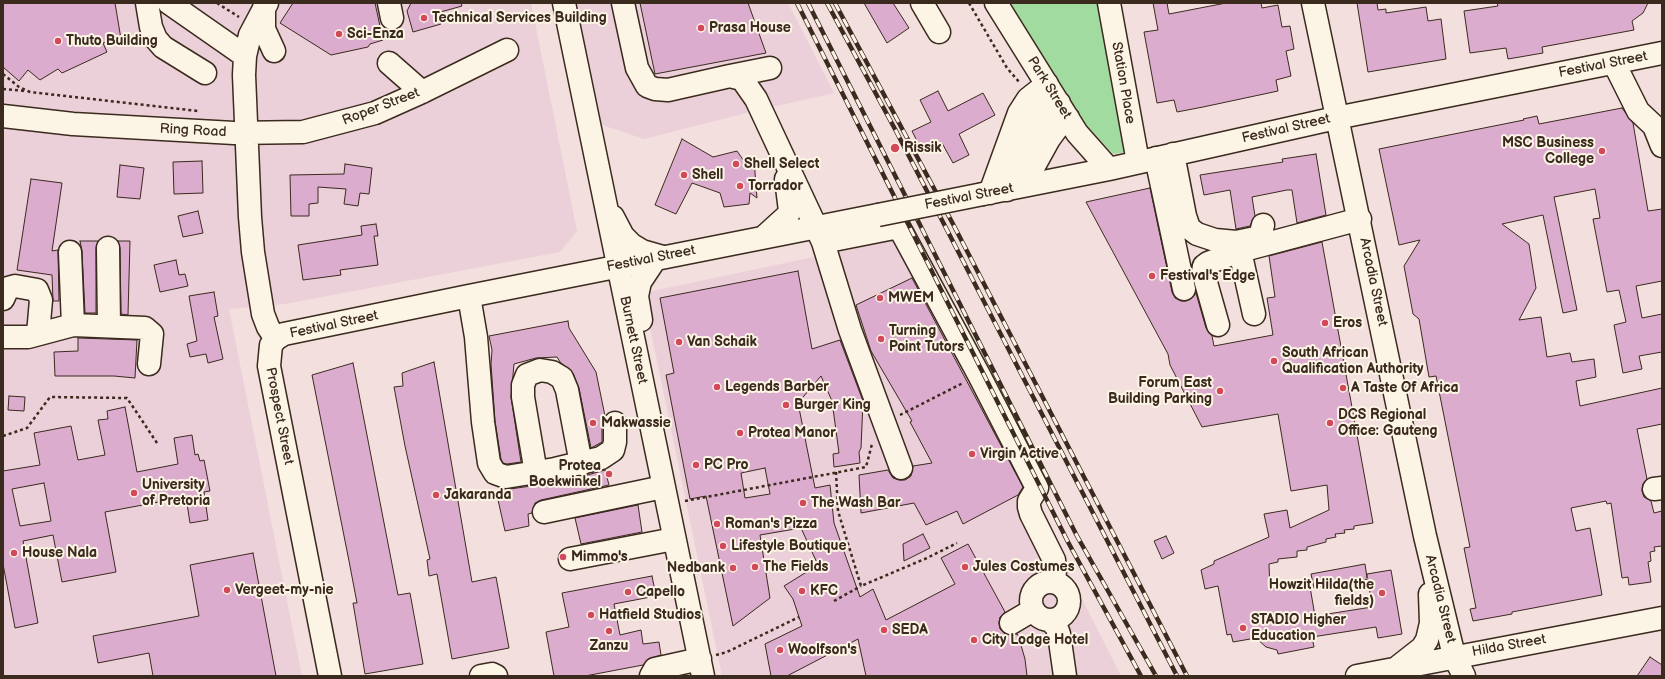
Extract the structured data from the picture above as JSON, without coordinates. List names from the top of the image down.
{
  "streets": {
    "street": [
      "Festival Street",
      "Station Place",
      "Park Street",
      "Roper Street",
      "Ring Road",
      "Arcadia Street",
      "Burnett Street",
      "Prospect Street",
      "Hilda Street"
    ]
  },
  "crossings": [
    ["Festival Street", "Station Place"],
    ["Festival Street", "Park Street"],
    ["Festival Street", "Arcadia Street"],
    ["Festival Street", "Burnett Street"],
    ["Festival Street", "Prospect Street"],
    ["Roper Street", "Ring Road"],
    ["Arcadia Street", "Hilda Street"]
  ],
  "places": [
    "Technical Services Building",
    "Prasa House",
    "Sci-Enza",
    "Thuto Building",
    "Rissik",
    "MSC Business College",
    "Shell Select",
    "Shell",
    "Torrador",
    "Festival's Edge",
    "MWEM",
    "Eros",
    "Turning Point Tutors",
    "Van Schaik",
    "South African Qualification Authority",
    "Legends Barber",
    "A Taste Of Africa",
    "Forum East Building Parking",
    "Burger King",
    "Makwassie",
    "DCS Regional Office: Gauteng",
    "Protea Manor",
    "Virgin Active",
    "PC Pro",
    "Protea Boekwinkel",
    "University of Pretoria",
    "Jakaranda",
    "The Wash Bar",
    "Roman's Pizza",
    "Lifestyle Boutique",
    "House Nala",
    "Mimmo's",
    "The Fields",
    "Jules Costumes",
    "Nedbank",
    "Vergeet-my-nie",
    "KFC",
    "Capello",
    "Howzit Hilda(the fields)",
    "Hatfield Studios",
    "STADIO Higher Education",
    "SEDA",
    "Zanzu",
    "City Lodge Hotel",
    "Woolfson's"
  ]
}
